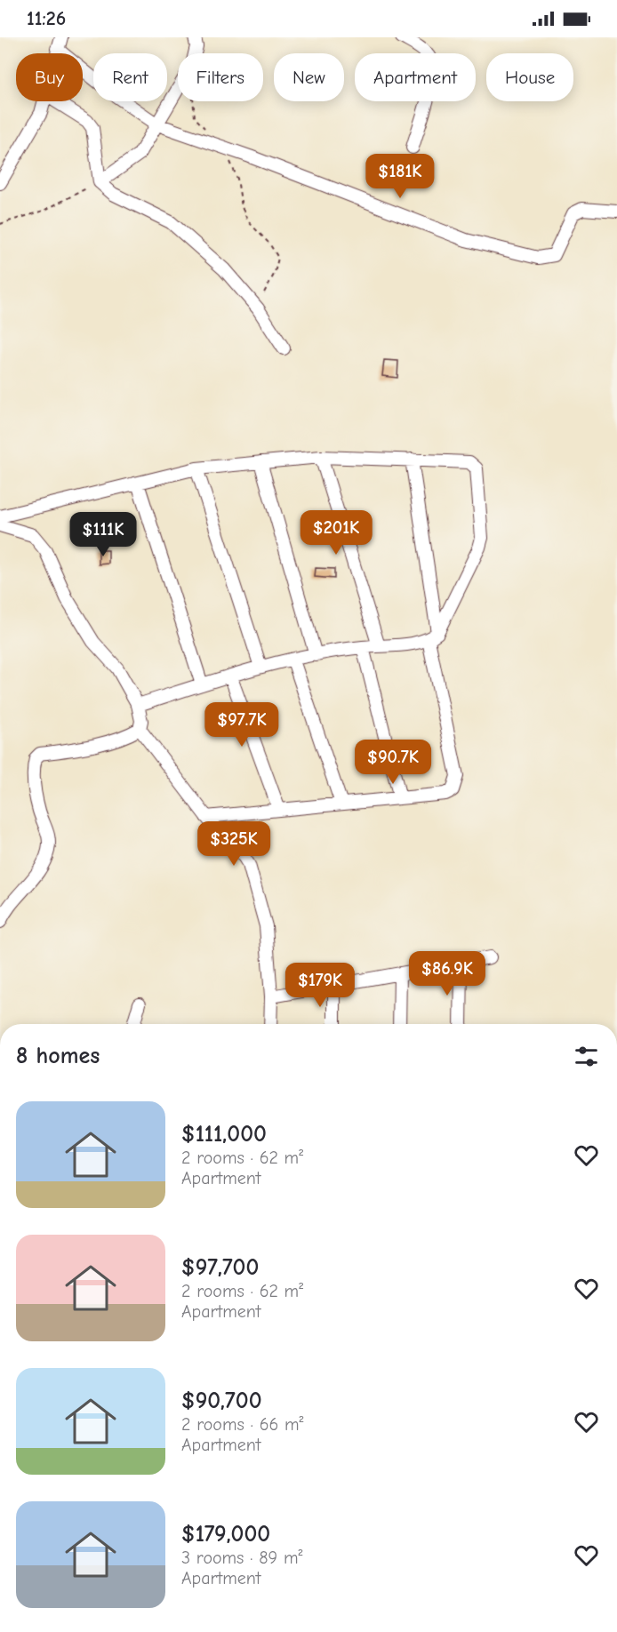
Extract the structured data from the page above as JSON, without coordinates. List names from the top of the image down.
{
  "page": {
    "status": "11:26",
    "chip": [
      "Buy",
      "Rent",
      "Filters",
      "New",
      "Apartment",
      "House"
    ],
    "price": [
      "$181K",
      "$201K",
      "$111K",
      "$97.7K",
      "$90.7K",
      "$325K",
      "$86.9K",
      "$179K"
    ],
    "heading": "8 homes",
    "list": [
      {
        "name": "$111,000",
        "note": "2 rooms · 62 m² · Apartment"
      },
      {
        "name": "$97,700",
        "note": "2 rooms · 62 m² · Apartment"
      },
      {
        "name": "$90,700",
        "note": "2 rooms · 66 m² · Apartment"
      },
      {
        "name": "$179,000",
        "note": "3 rooms · 89 m² · Apartment"
      }
    ]
  }
}
